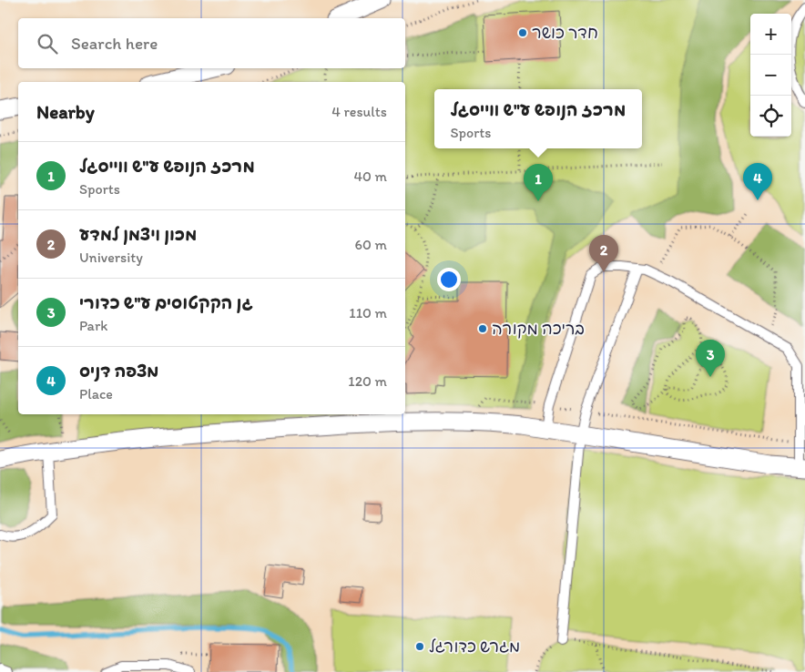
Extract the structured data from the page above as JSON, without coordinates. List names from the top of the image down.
{
  "places": ["חדר כושר", "בריכה מקורה", "מגרש כדורגל"],
  "page": {
    "map_buttons": ["+", "−"],
    "search": "Search here",
    "heading": ["Nearby", "4 results"],
    "popup": ["מרכז הנופש ע\"ש ווייסגל", "Sports"],
    "list": [
      {
        "mark": "1",
        "name": "מרכז הנופש ע\"ש ווייסגל",
        "note": "Sports",
        "value": "40 m"
      },
      {
        "mark": "2",
        "name": "מכון ויצמן למדע",
        "note": "University",
        "value": "60 m"
      },
      {
        "mark": "3",
        "name": "גן הקקטוסים ע\"ש כדורי",
        "note": "Park",
        "value": "110 m"
      },
      {
        "mark": "4",
        "name": "מצפה דניס",
        "note": "Place",
        "value": "120 m"
      }
    ],
    "pins": [
      "4",
      "1",
      "2",
      "3"
    ]
  }
}
